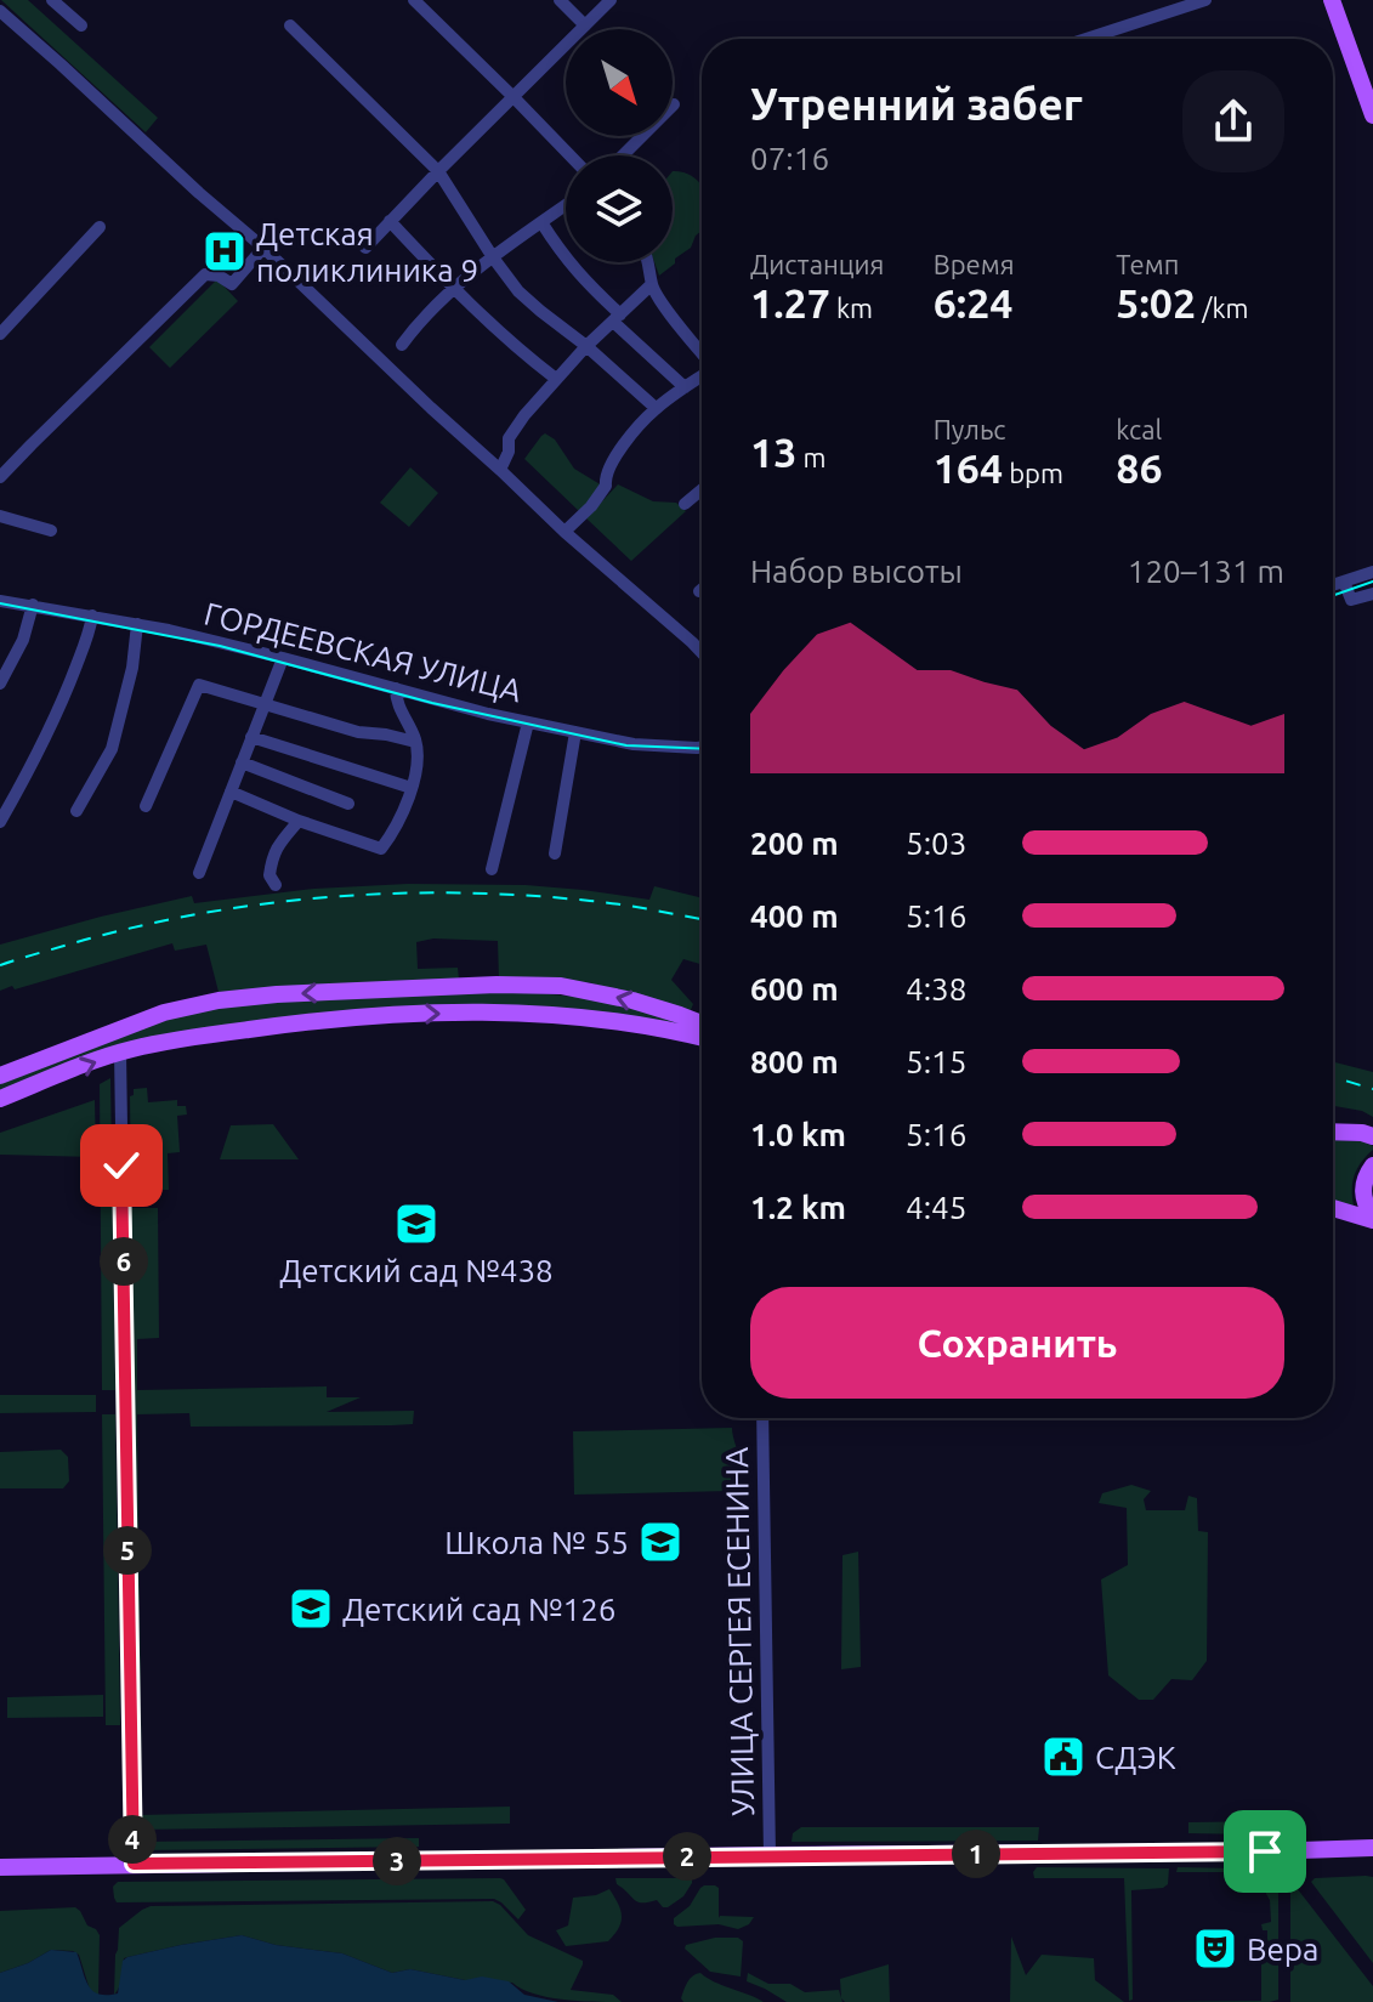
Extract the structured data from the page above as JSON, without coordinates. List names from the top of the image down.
{
  "streets": {
    "street": ["ГОРДЕЕВСКАЯ УЛИЦА", "УЛИЦА СЕРГЕЯ ЕСЕНИНА"]
  },
  "places": {
    "hospital": ["Детская поликлиника 9"],
    "school or university": ["Детский сад №438", "Школа № 55", "Детский сад №126"],
    "public building": ["СДЭК"],
    "theatre": ["Вера"]
  },
  "north": "bottom right",
  "page": {
    "heading": ["Утренний забег", "07:16"],
    "stats": [
      ["Дистанция", "1.27 km"],
      ["Время", "6:24"],
      ["Темп", "5:02 /km"],
      ["13 m"],
      ["Пульс", "164 bpm"],
      ["kcal", "86"]
    ],
    "chart": ["Набор высоты", "120–131 m"],
    "list": [
      {
        "name": "200 m",
        "note": "5:03"
      },
      {
        "name": "400 m",
        "note": "5:16"
      },
      {
        "name": "600 m",
        "note": "4:38"
      },
      {
        "name": "800 m",
        "note": "5:15"
      },
      {
        "name": "1.0 km",
        "note": "5:16"
      },
      {
        "name": "1.2 km",
        "note": "4:45"
      }
    ],
    "pins": [
      "6",
      "5",
      "4",
      "1",
      "2",
      "3"
    ],
    "buttons": "Сохранить"
  }
}
